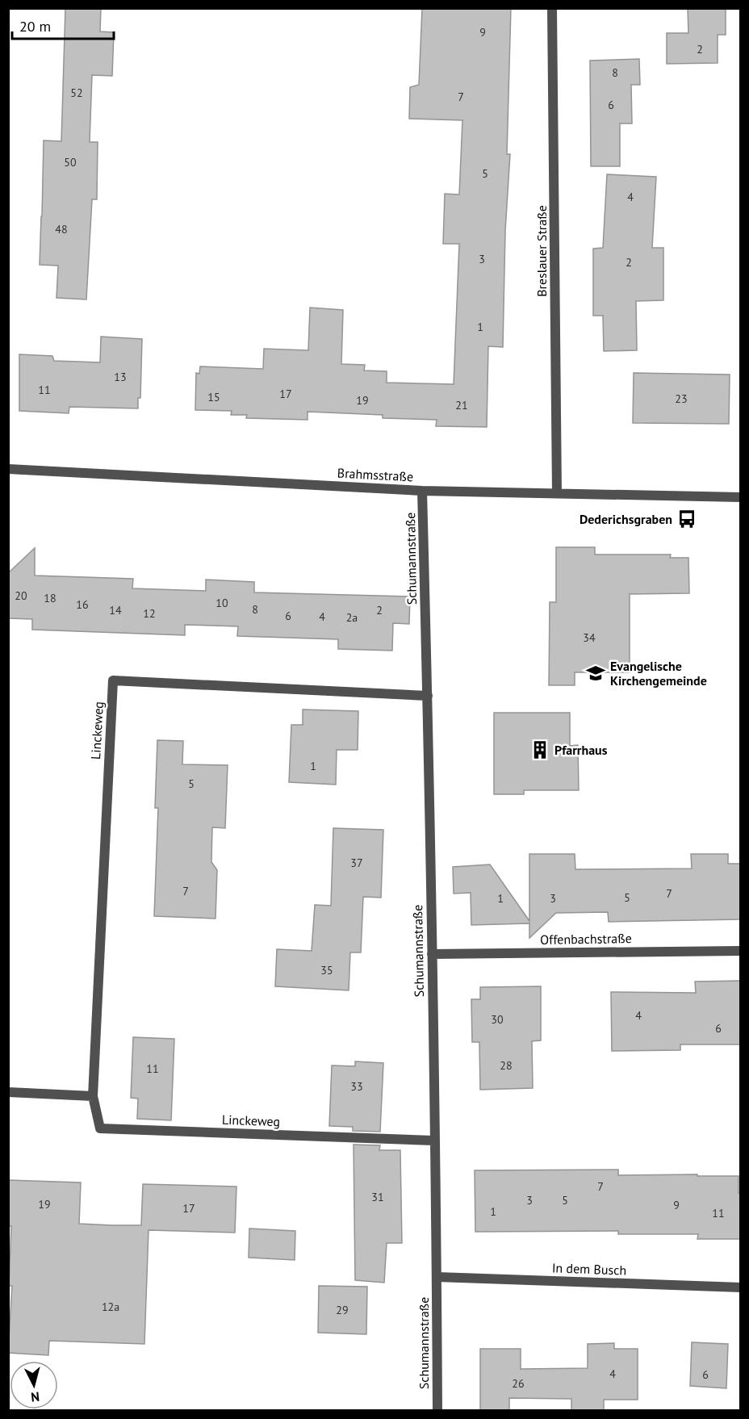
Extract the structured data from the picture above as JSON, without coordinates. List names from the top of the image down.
{
  "streets": {
    "street": [
      "Breslauer Straße",
      "Brahmsstraße",
      "Schumannstraße",
      "Linckeweg",
      "Offenbachstraße",
      "In dem Busch"
    ]
  },
  "crossings": [
    ["Breslauer Straße", "Brahmsstraße"],
    ["Brahmsstraße", "Schumannstraße"],
    ["Schumannstraße", "Linckeweg"],
    ["Schumannstraße", "Offenbachstraße"],
    ["Schumannstraße", "In dem Busch"]
  ],
  "places": {
    "bus stop": ["Dederichsgraben"],
    "school or university": ["Evangelische Kirchengemeinde"],
    "building": ["Pfarrhaus"]
  },
  "house_numbers": [
    "9",
    "2",
    "8",
    "52",
    "7",
    "6",
    "50",
    "5",
    "4",
    "48",
    "3",
    "2",
    "1",
    "13",
    "11",
    "17",
    "15",
    "23",
    "19",
    "21",
    "20",
    "18",
    "10",
    "16",
    "8",
    "14",
    "2",
    "12",
    "6",
    "4",
    "2a",
    "34",
    "1",
    "5",
    "37",
    "7",
    "7",
    "5",
    "1",
    "3",
    "35",
    "4",
    "30",
    "6",
    "28",
    "11",
    "33",
    "7",
    "31",
    "3",
    "5",
    "19",
    "9",
    "17",
    "1",
    "11",
    "12a",
    "29",
    "4",
    "6",
    "26"
  ],
  "scale_bar": "20 m",
  "north": "bottom"
}
